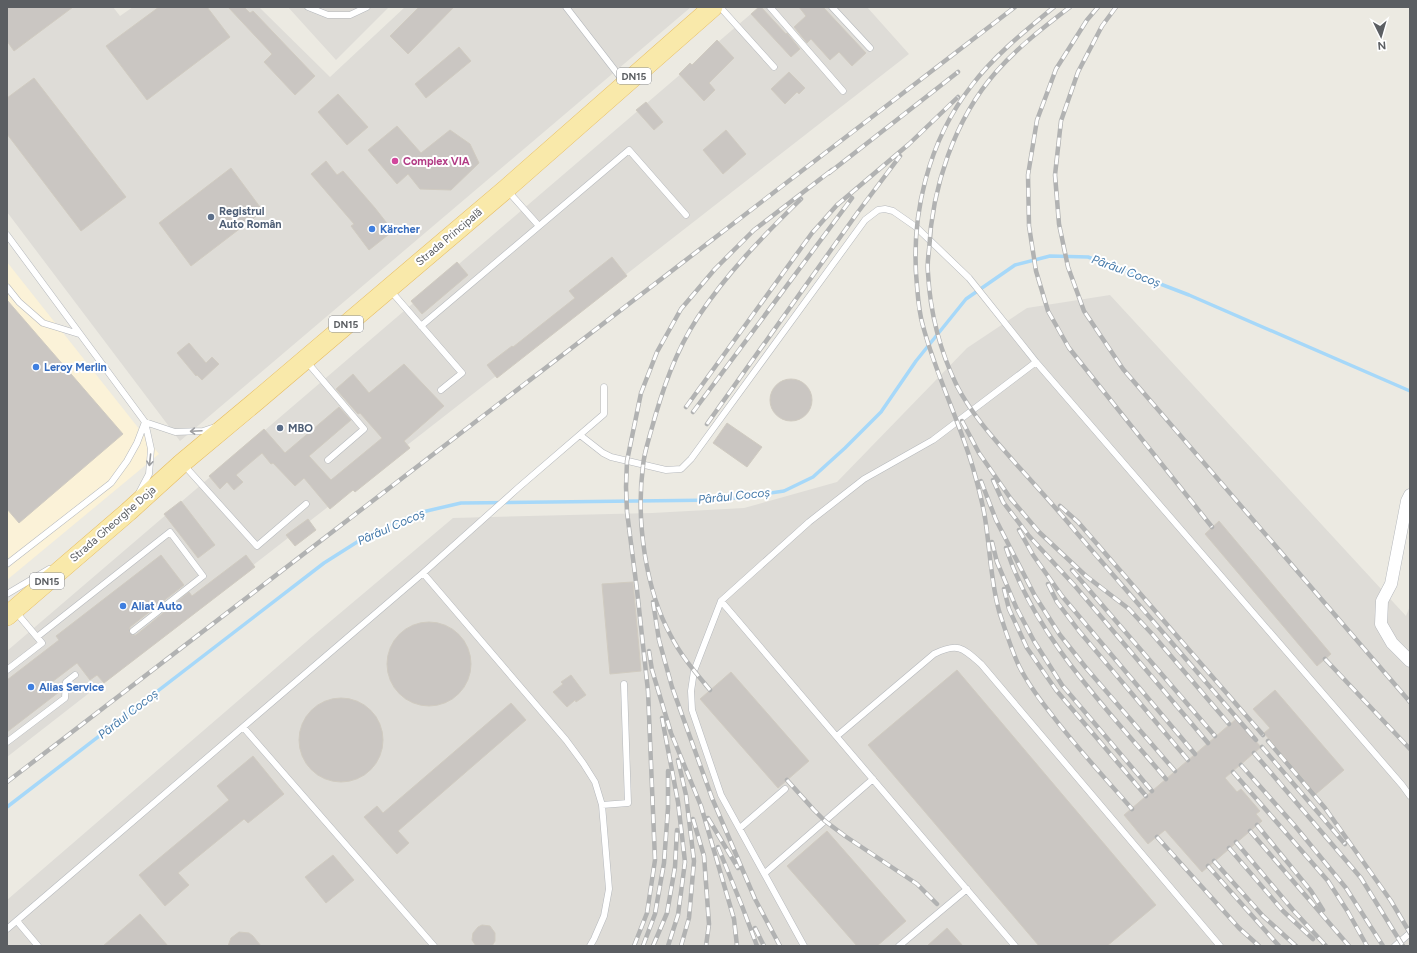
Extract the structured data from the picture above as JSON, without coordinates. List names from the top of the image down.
{
  "streets": {
    "main road": ["DN15", "Strada Principală", "Strada Gheorghe Doja"]
  },
  "crossings": [
    ["Strada Principală", "Strada Gheorghe Doja"]
  ],
  "water": ["Pârâul Cocoș"],
  "places": [
    "Complex VIA",
    "Registrul Auto Român",
    "Kärcher",
    "Leroy Merlin",
    "MBO",
    "Aliat Auto",
    "Alias Service"
  ],
  "north": "bottom"
}
